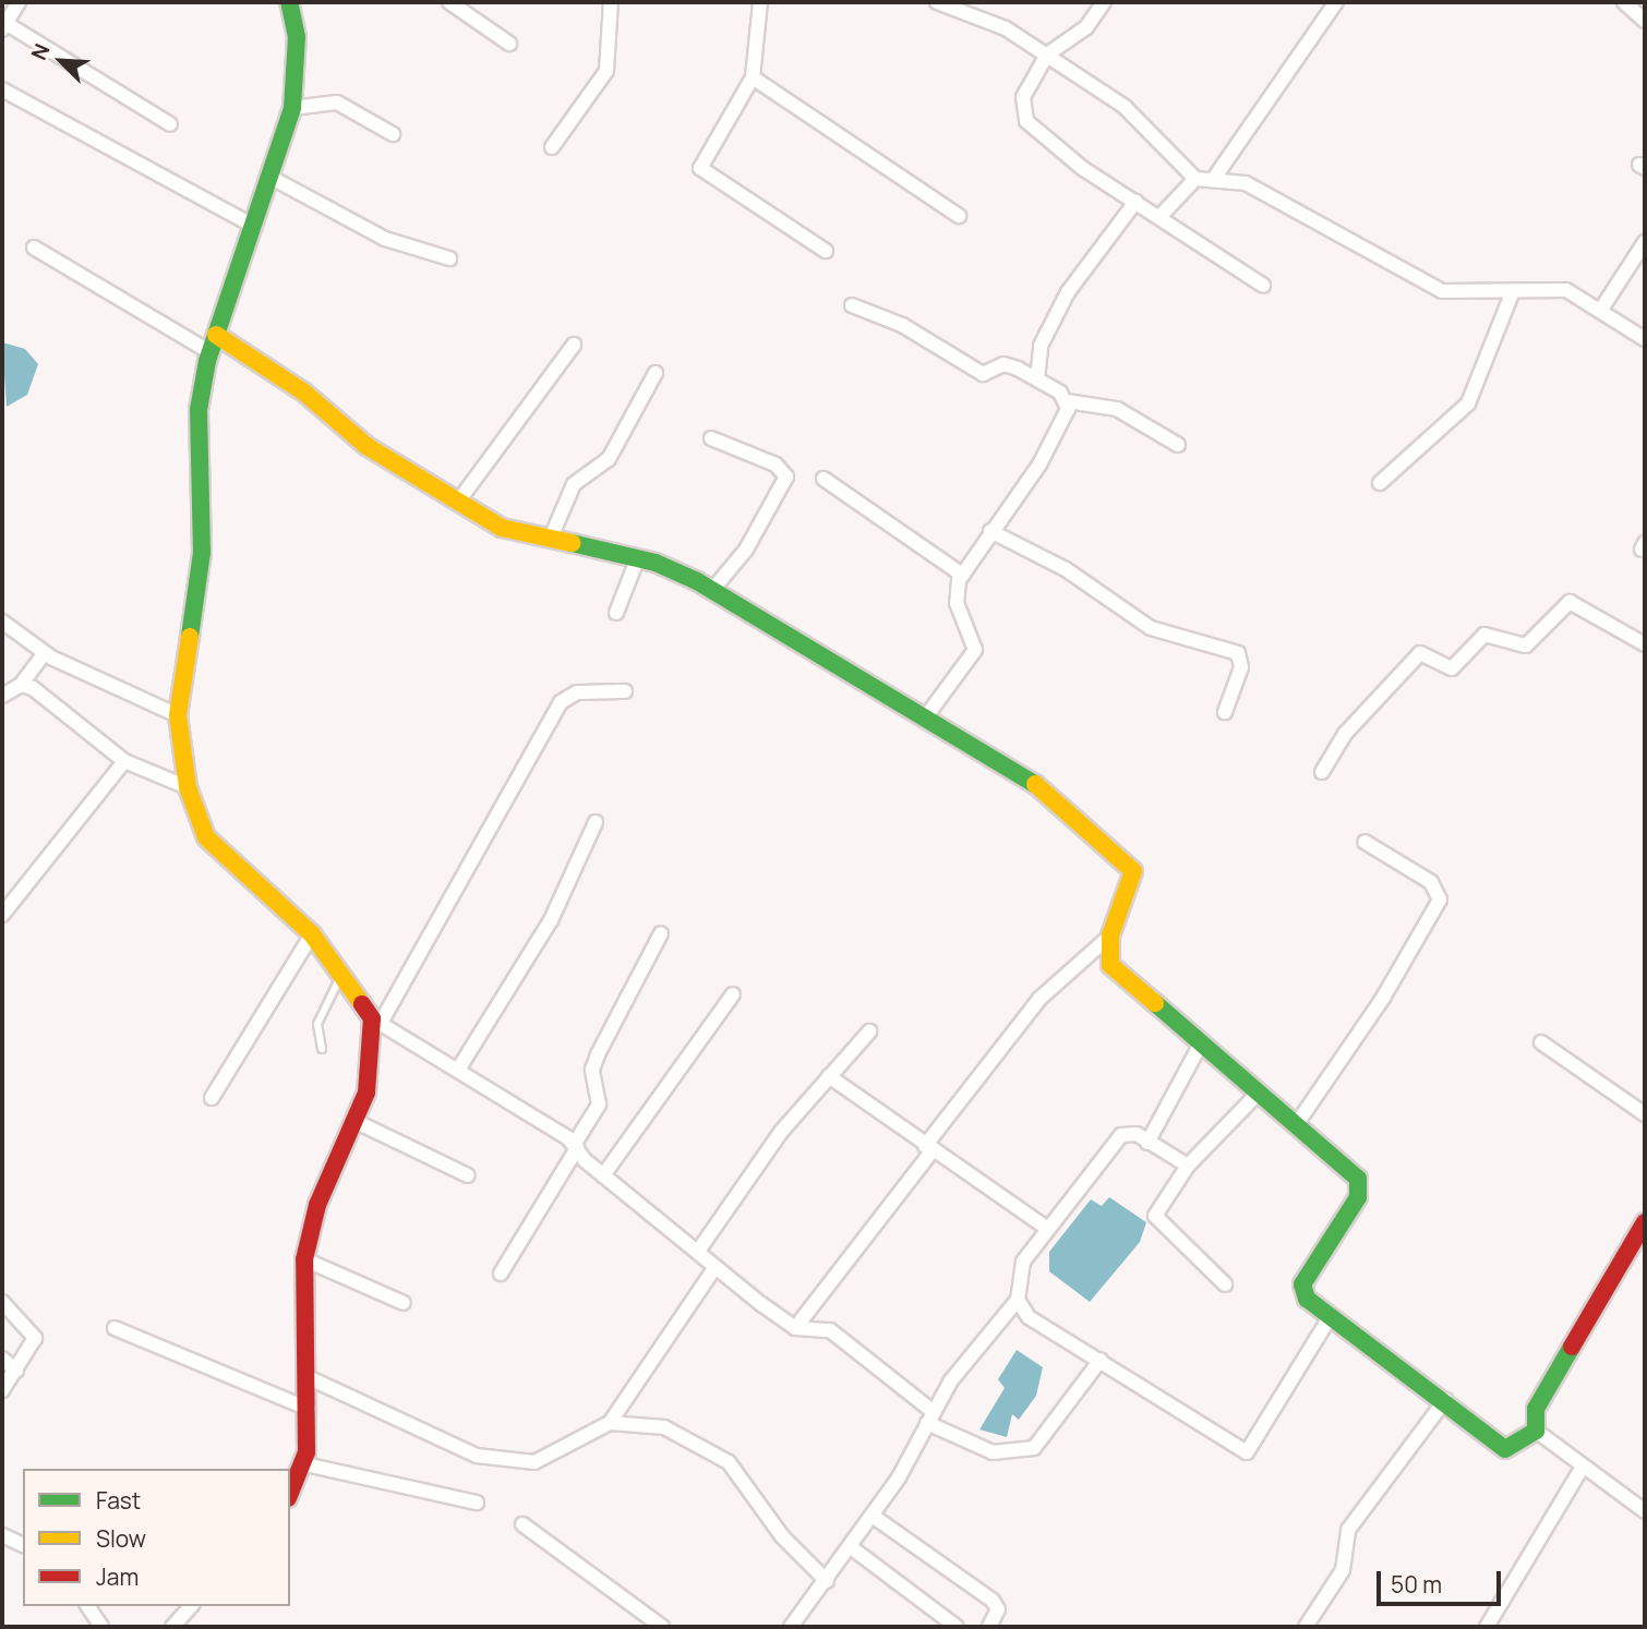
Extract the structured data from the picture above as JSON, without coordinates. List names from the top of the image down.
{
  "legend": ["Fast", "Slow", "Jam"],
  "scale_bar": "50 m",
  "north": "top left"
}
